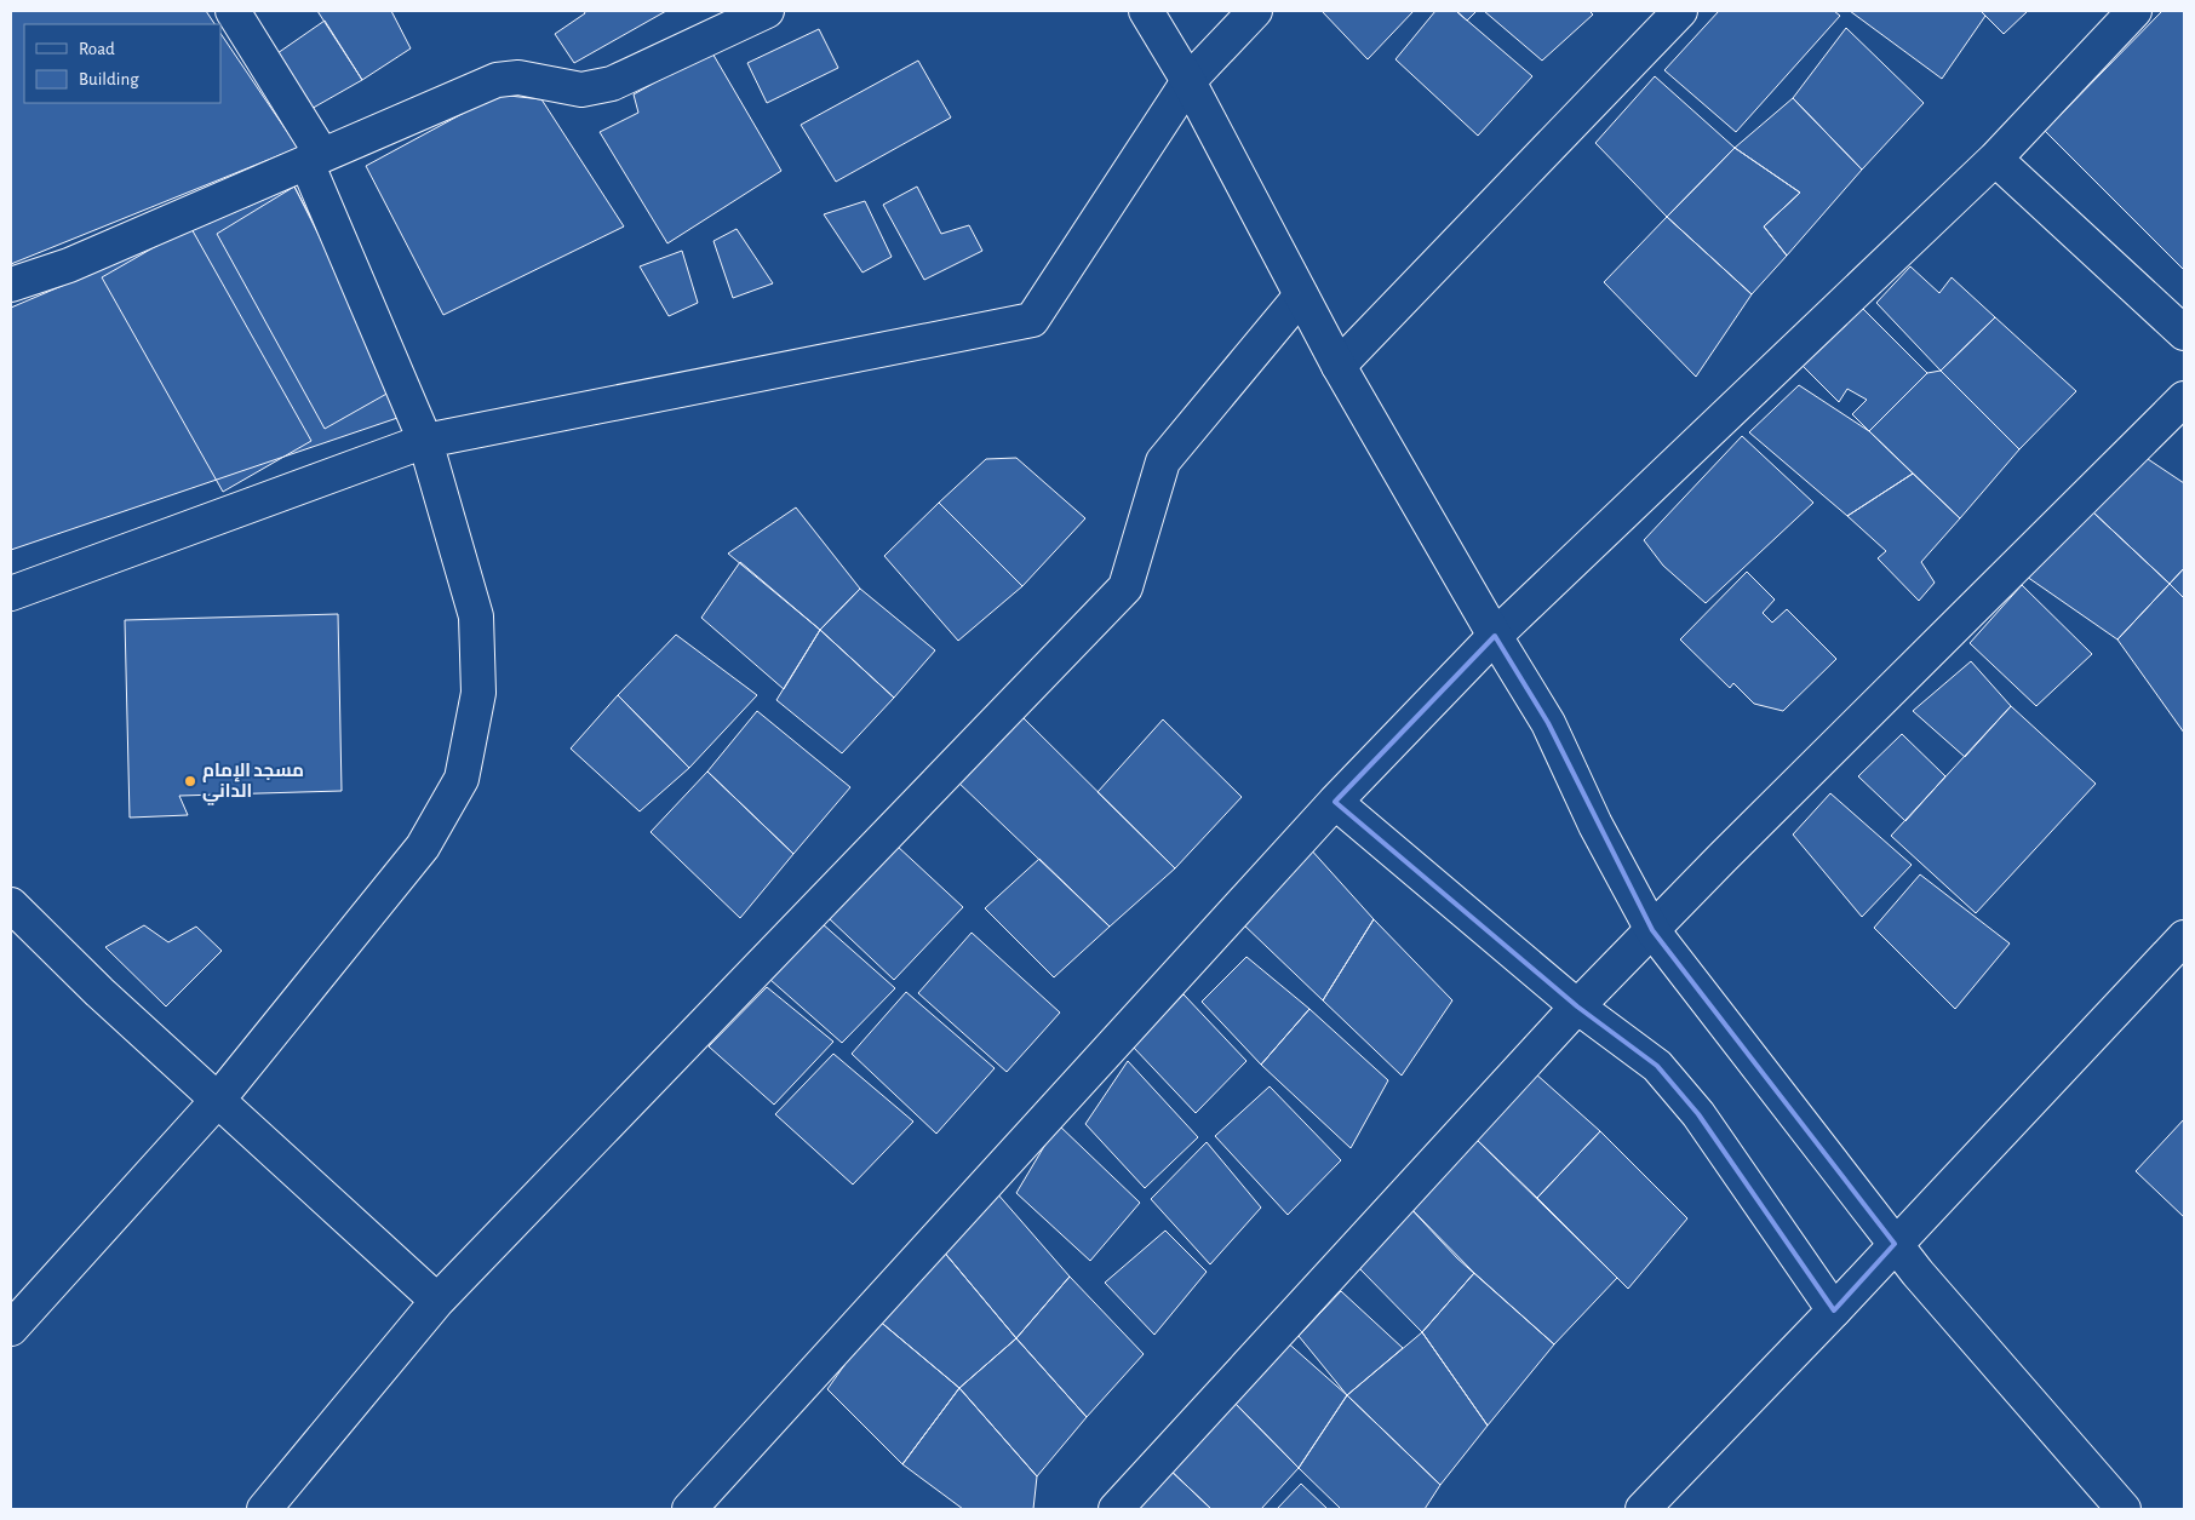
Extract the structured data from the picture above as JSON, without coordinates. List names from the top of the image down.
{
  "places": ["مسجد الإمام الداني"],
  "legend": ["Road", "Building"]
}
